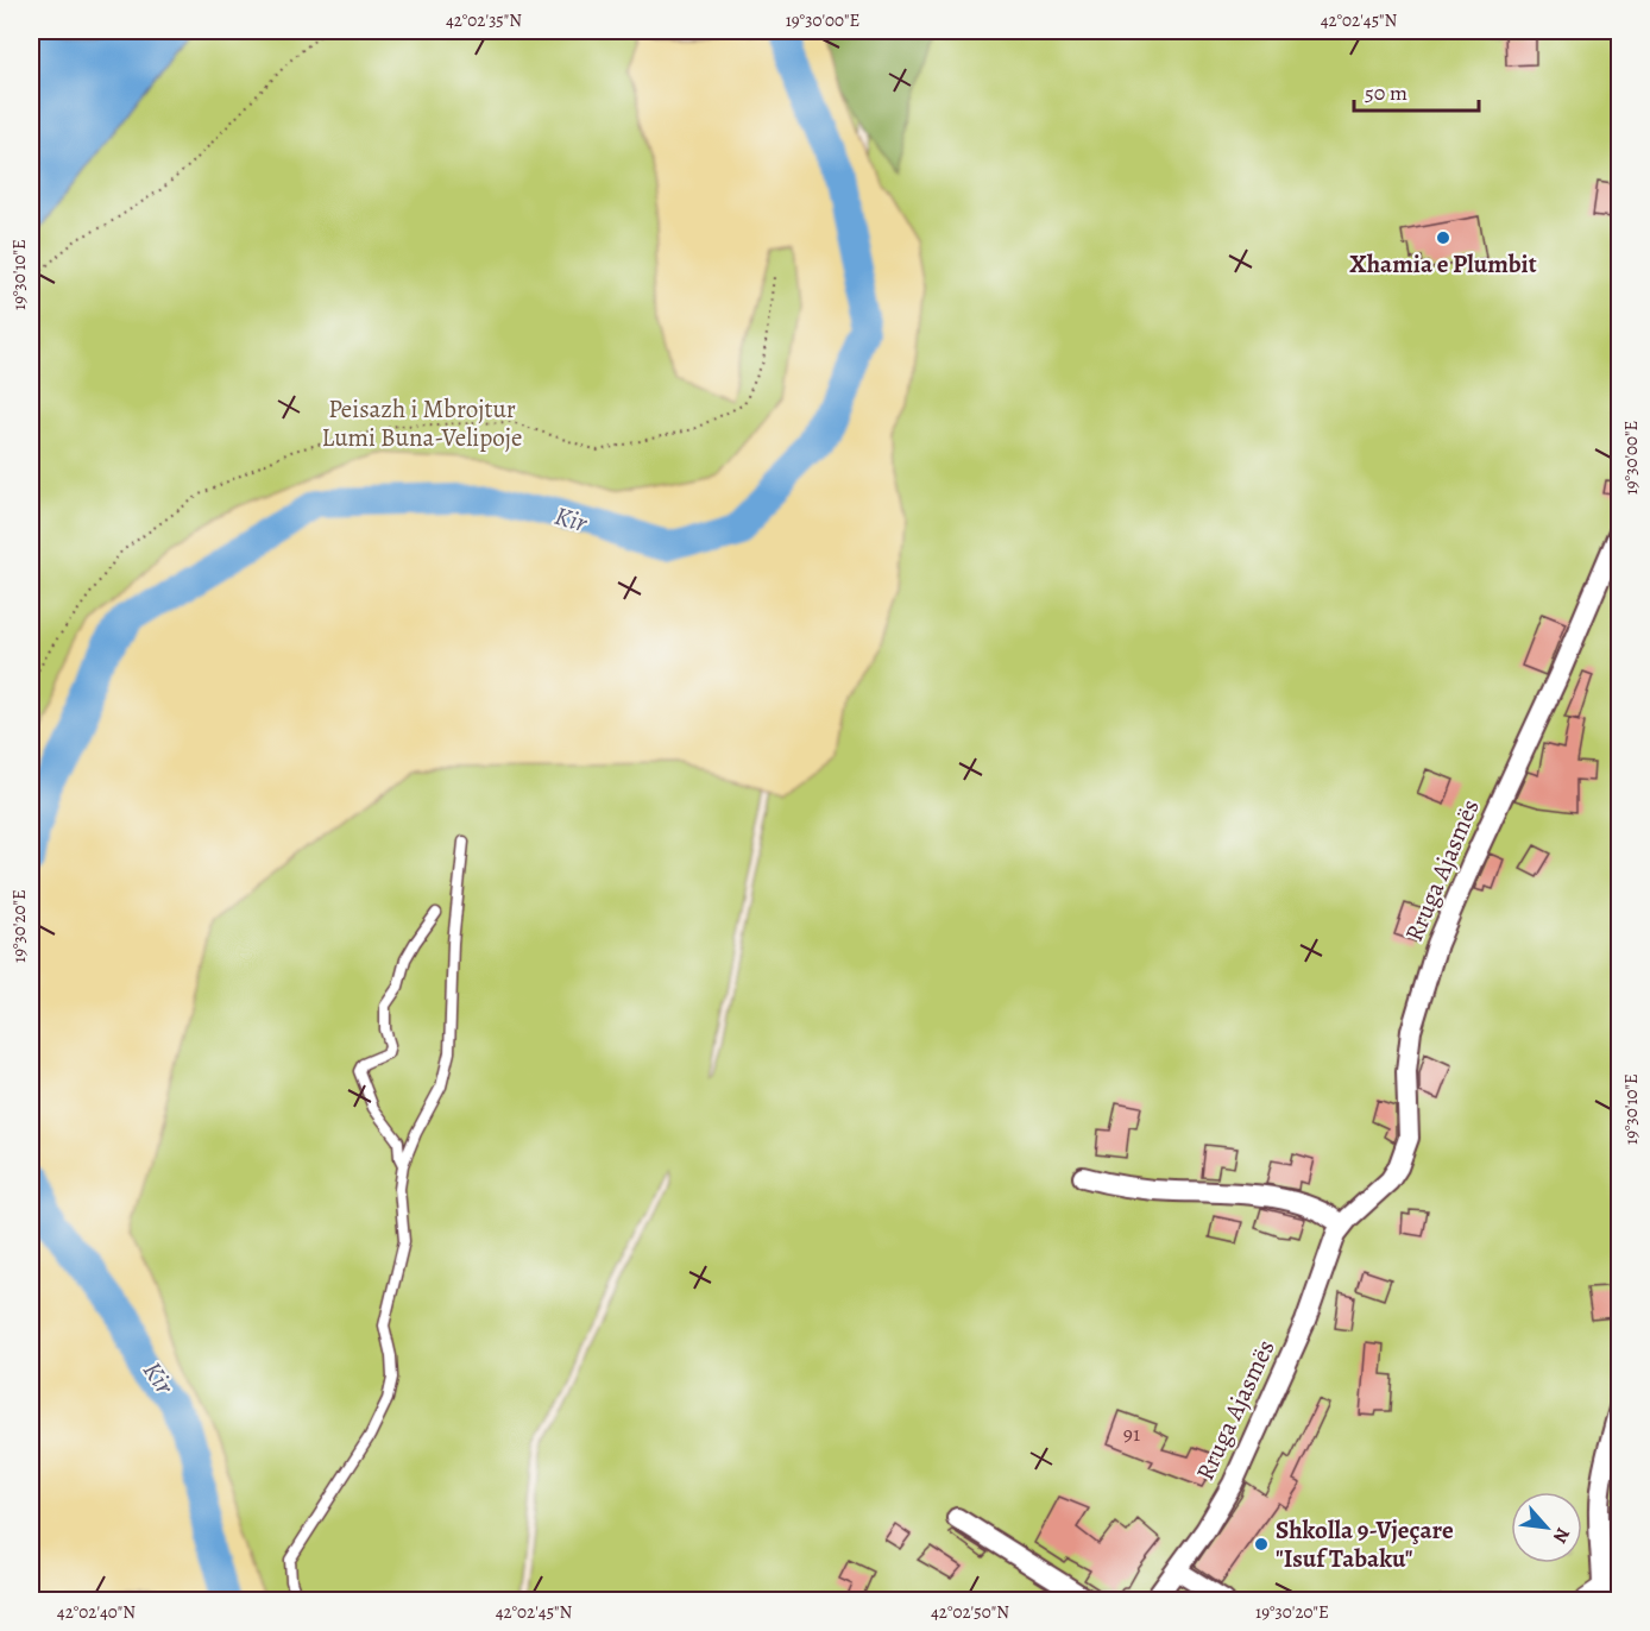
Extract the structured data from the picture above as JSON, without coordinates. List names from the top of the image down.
{
  "streets": {
    "street": ["Rruga Ajasmës"]
  },
  "water": ["Kir"],
  "parks": ["Peisazh i Mbrojtur Lumi Buna-Velipoje"],
  "places": ["Xhamia e Plumbit", "Shkolla 9-Vjeçare \"Isuf Tabaku\""],
  "house_numbers": ["91"],
  "scale_bar": "50 m",
  "north": "bottom right",
  "coordinates": [
    "42°02'35\"N",
    "19°30'00\"E",
    "42°02'45\"N",
    "19°30'10\"E",
    "19°30'20\"E",
    "42°02'40\"N",
    "42°02'50\"N"
  ]
}
